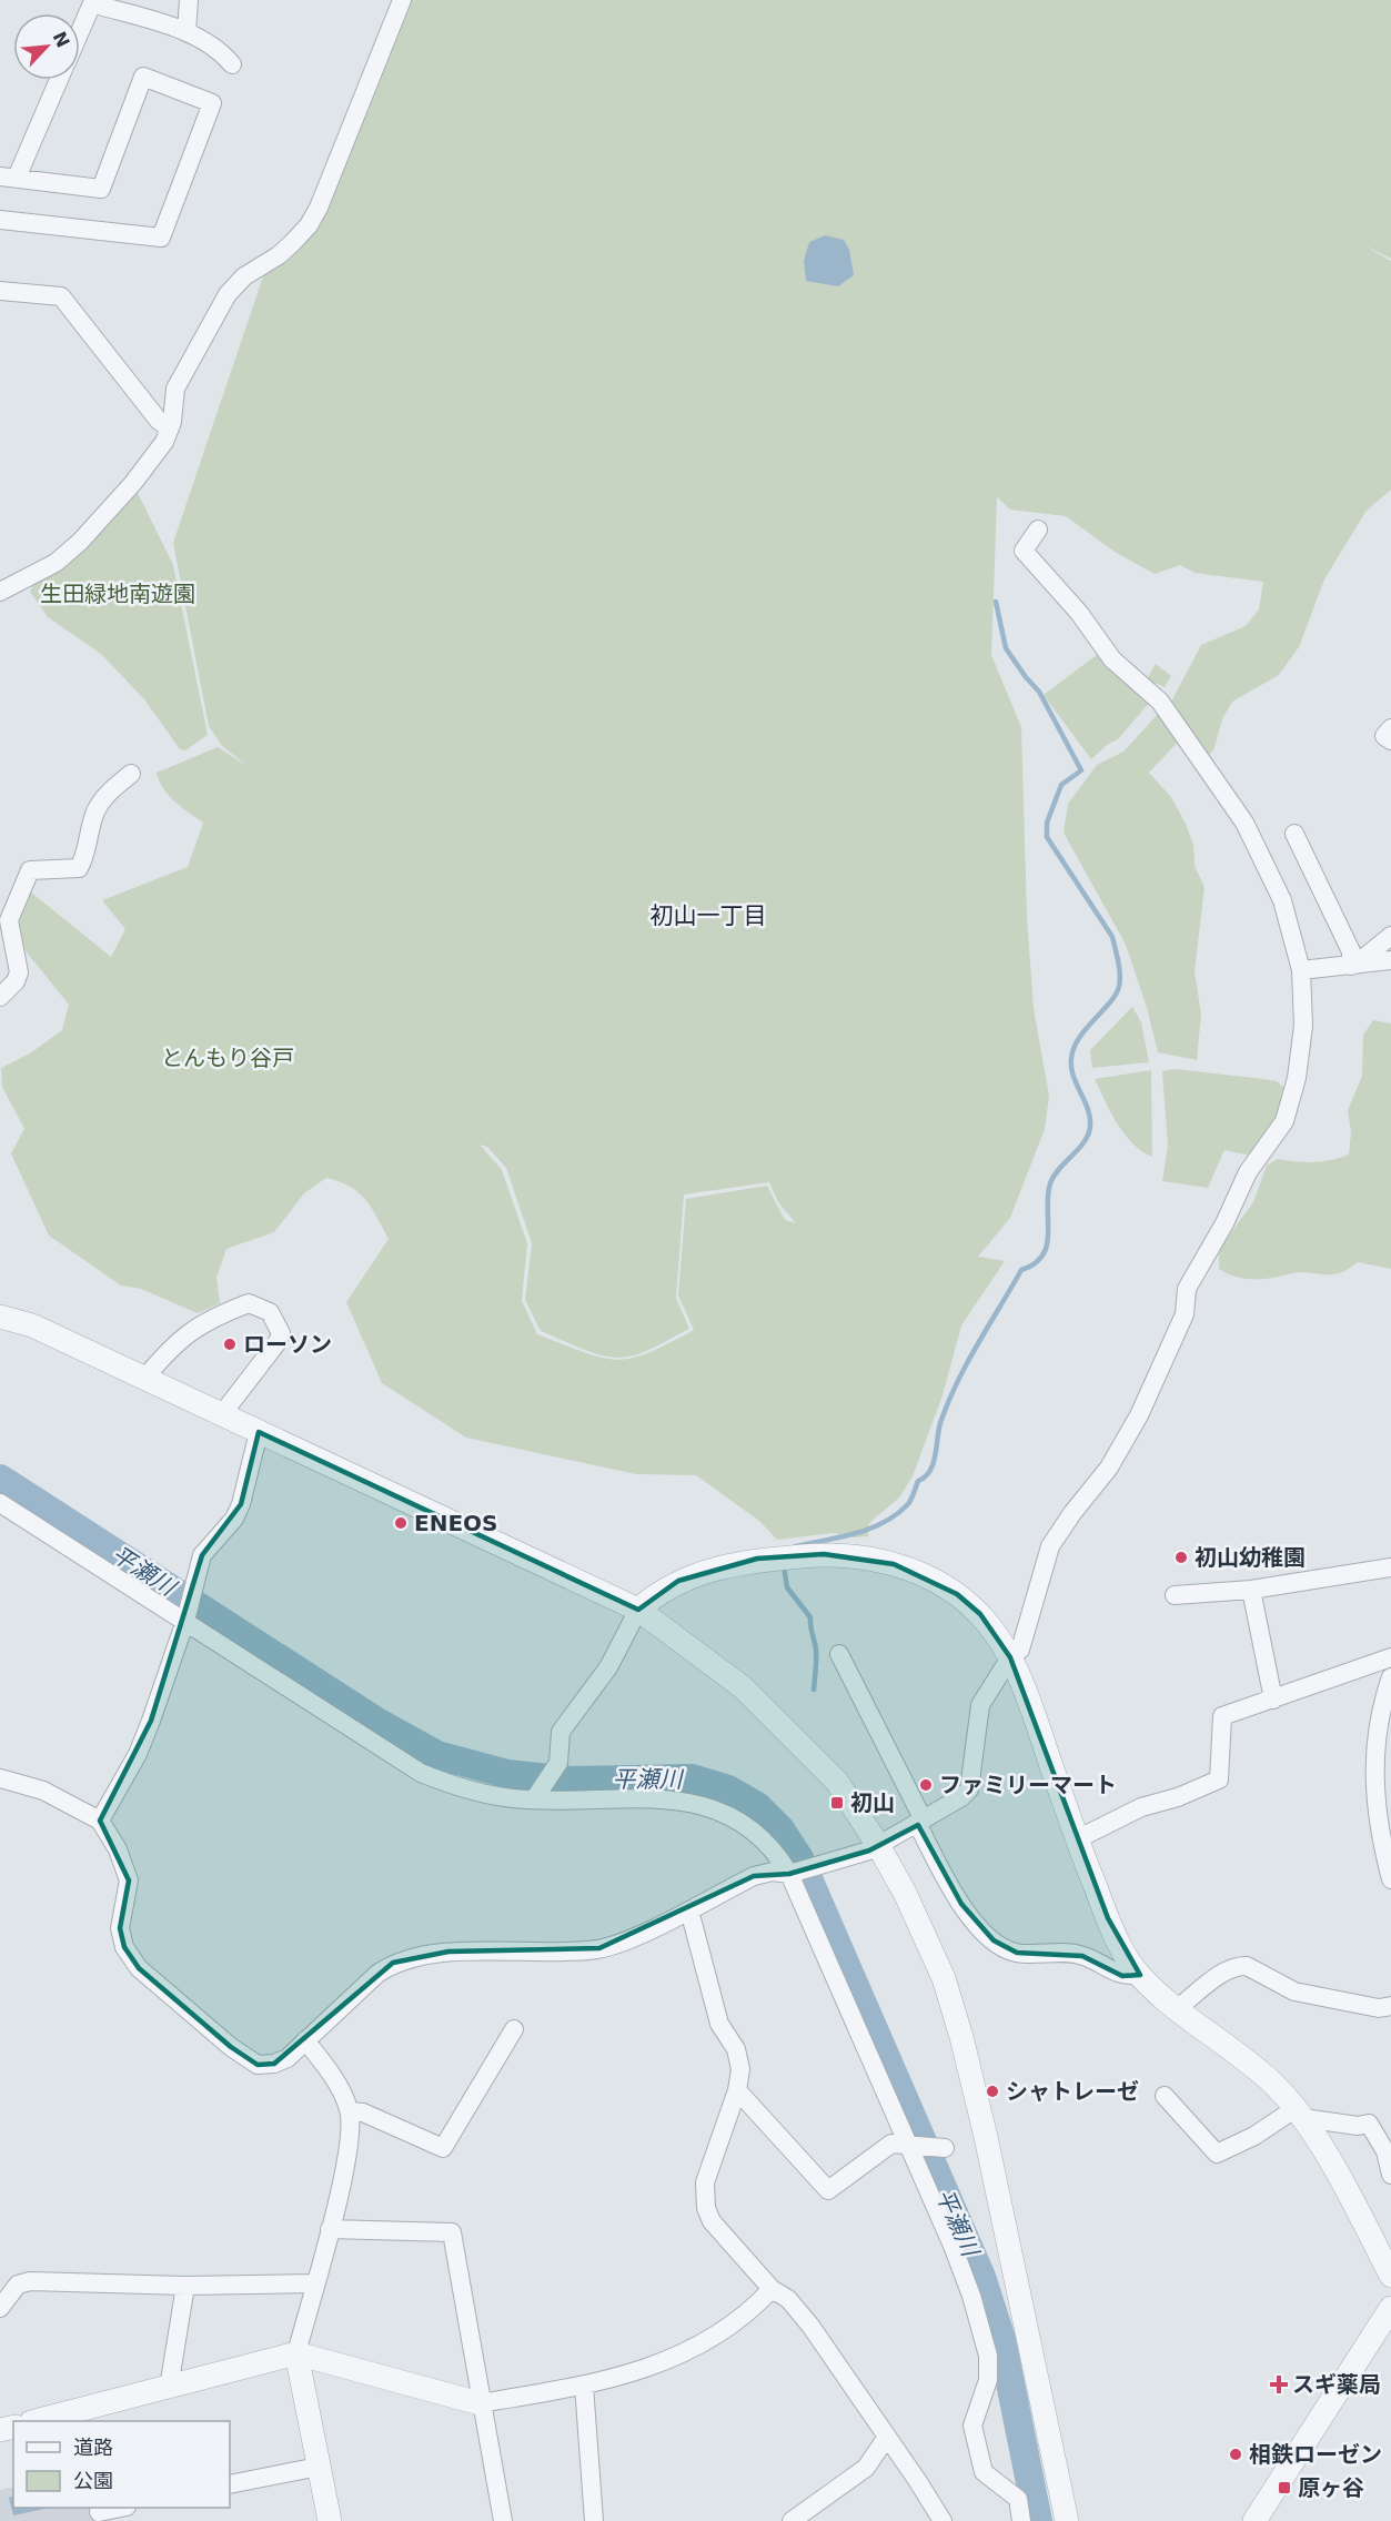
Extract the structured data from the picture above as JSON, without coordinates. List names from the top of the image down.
{
  "districts": ["初山一丁目"],
  "water": ["平瀬川"],
  "parks": ["生田緑地南遊園", "とんもり谷戸"],
  "places": {
    "other": [
      "ローソン",
      "ENEOS",
      "初山幼稚園",
      "ファミリーマート",
      "シャトレーゼ",
      "相鉄ローゼン"
    ],
    "transit": ["初山", "原ヶ谷"],
    "health": ["スギ薬局"]
  },
  "legend": ["道路", "公園"],
  "north": "top right"
}
